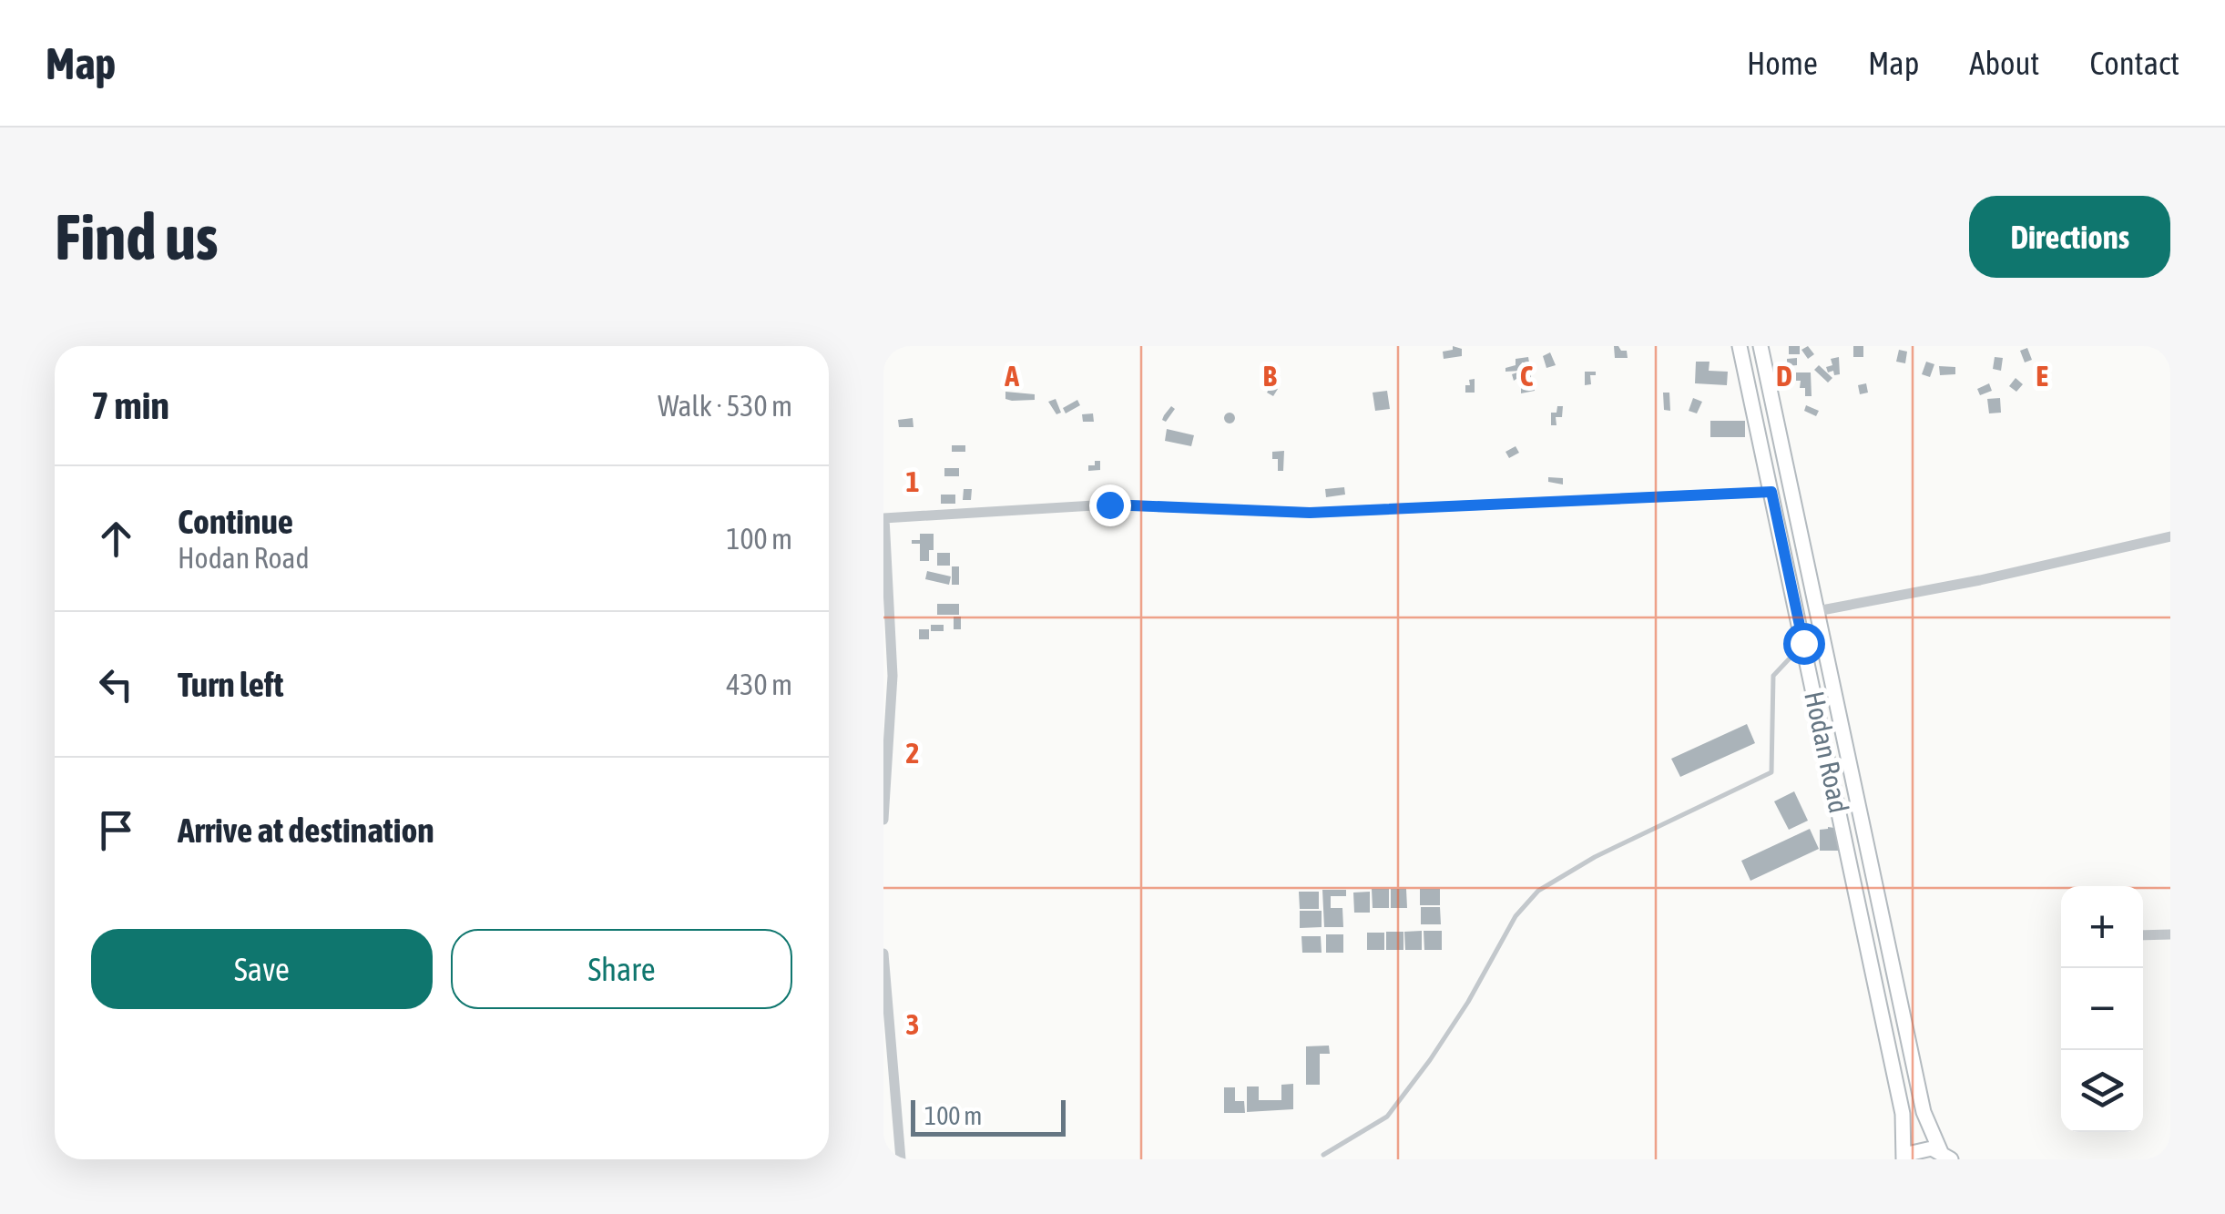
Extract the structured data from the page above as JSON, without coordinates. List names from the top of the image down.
{
  "streets": {
    "main road": ["Hodan Road"]
  },
  "scale_bar": "100 m",
  "page": {
    "header": "Map",
    "nav": [
      "Home",
      "Map",
      "About",
      "Contact"
    ],
    "buttons": [
      "Directions",
      ["Save", "Share"]
    ],
    "title": "Find us",
    "heading": ["7 min", "Walk · 530 m"],
    "list": [
      ["Continue", "Hodan Road", "100 m"],
      ["Turn left", "430 m"],
      "Arrive at destination"
    ],
    "map_buttons": ["+", "−"],
    "scale": "100 m"
  },
  "grid": {
    "columns": [
      "A",
      "B",
      "C",
      "D",
      "E"
    ],
    "rows": ["1", "2", "3"]
  }
}
